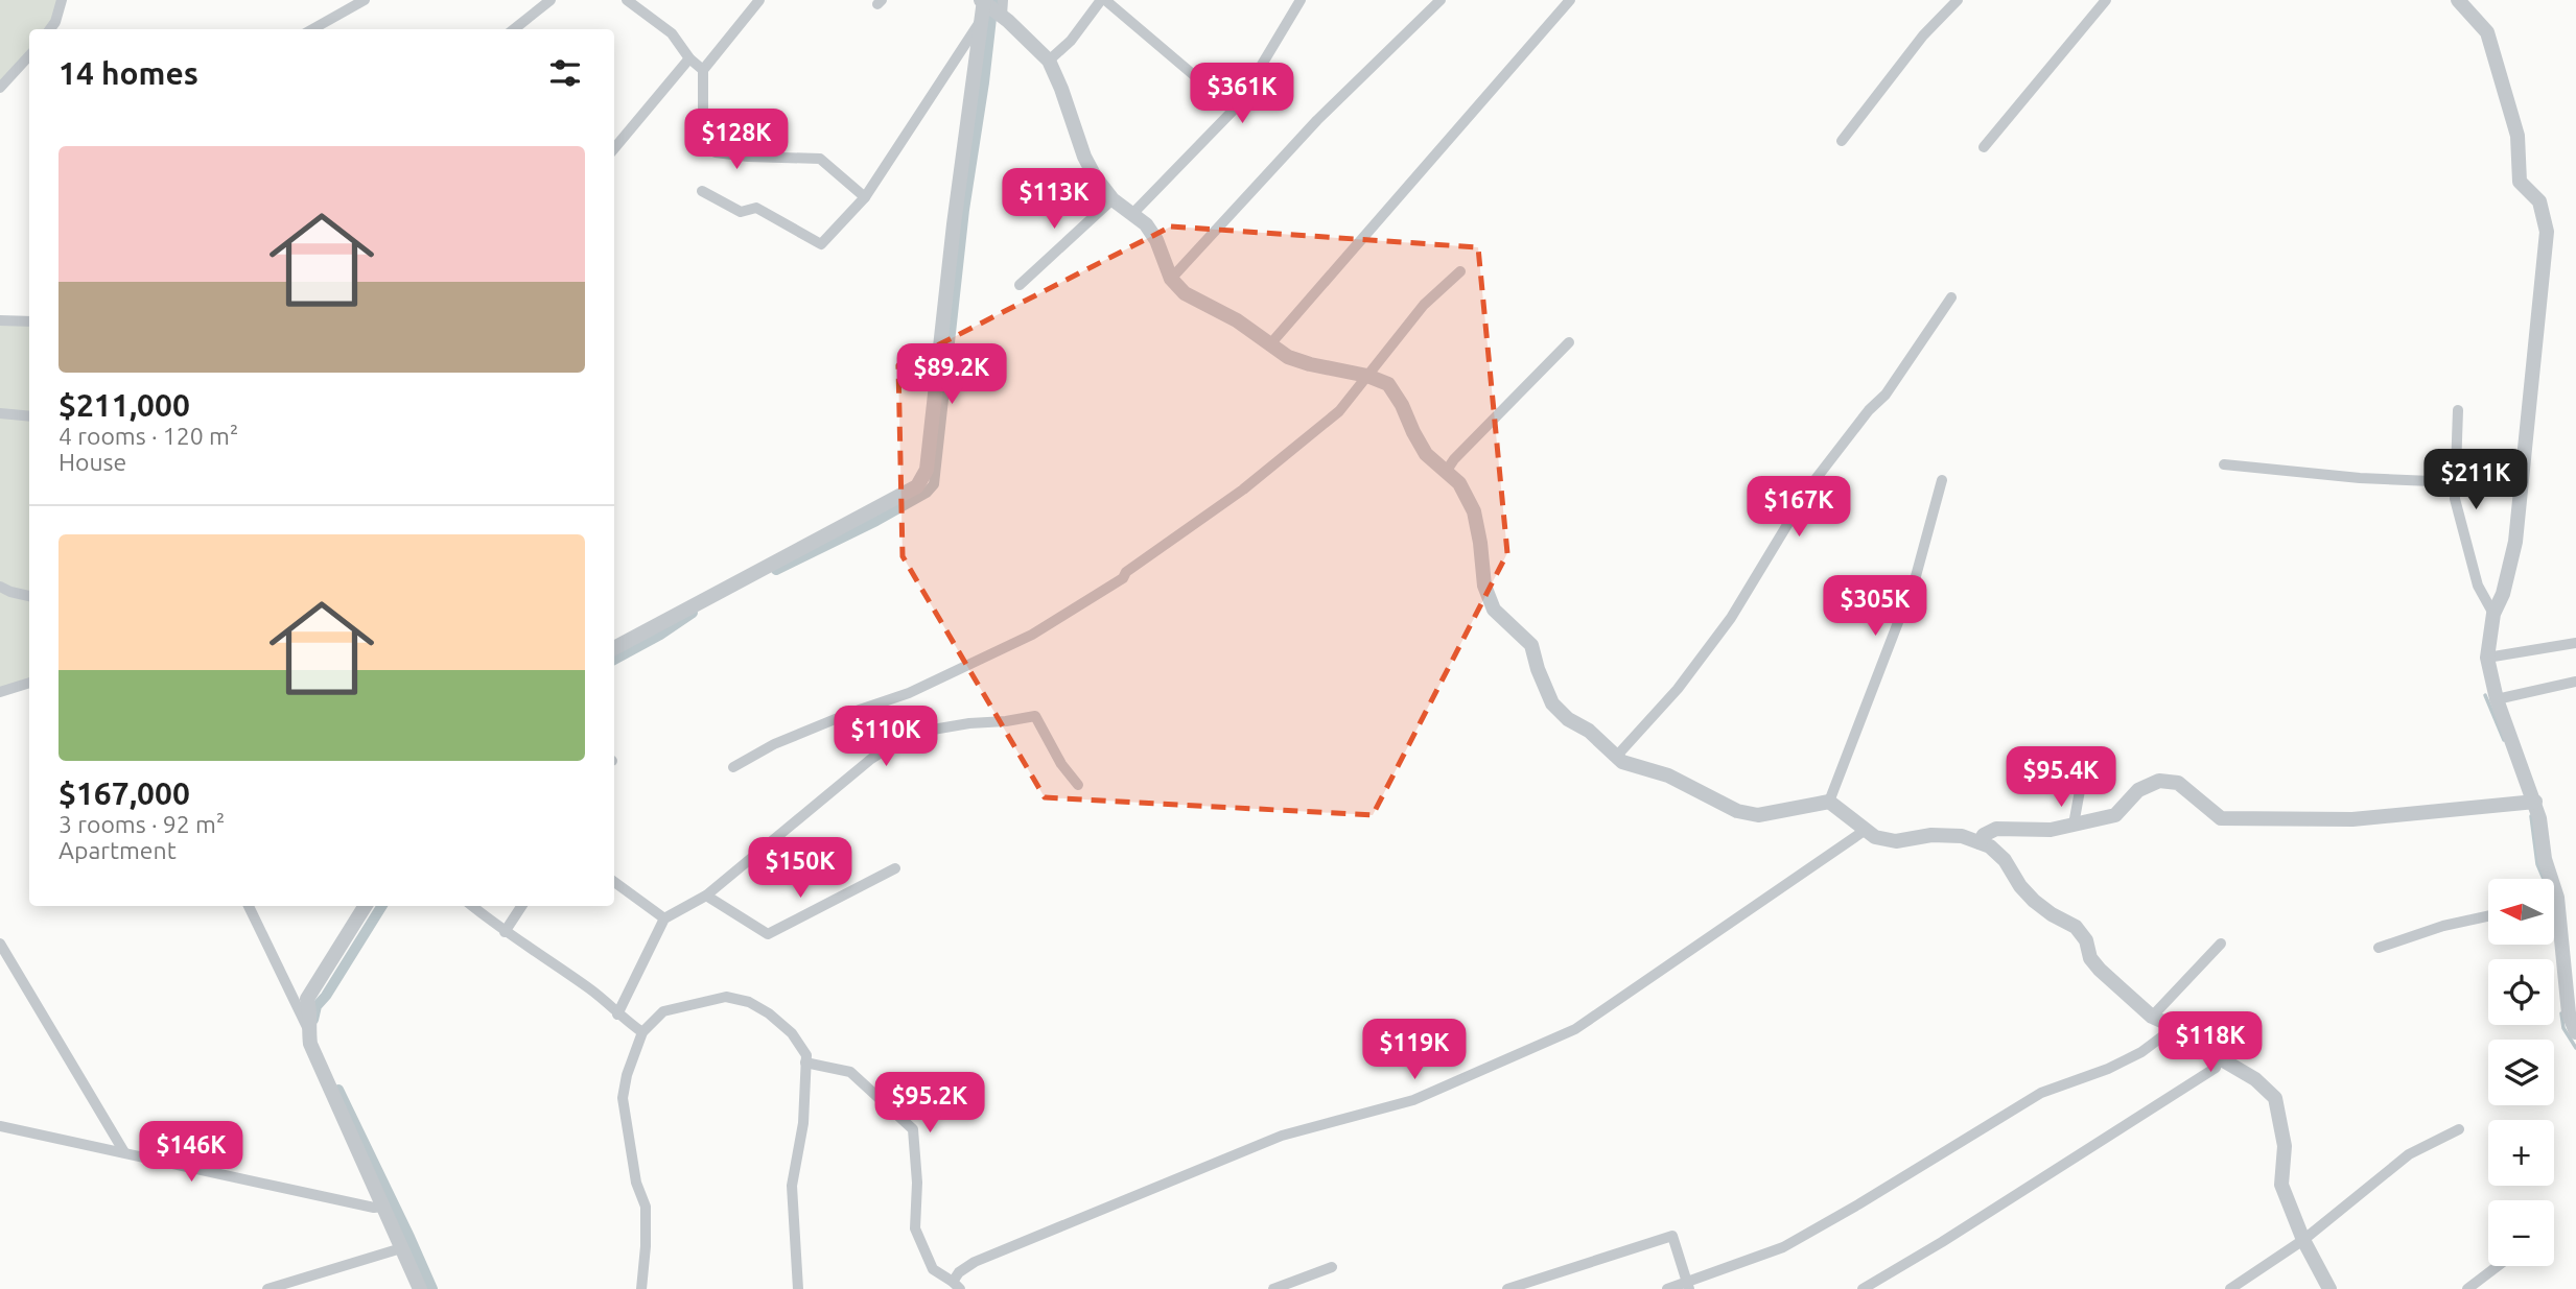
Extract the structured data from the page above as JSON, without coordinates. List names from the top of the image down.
{
  "north": "left",
  "page": {
    "heading": "14 homes",
    "price": [
      "$361K",
      "$128K",
      "$113K",
      "$89.2K",
      "$211K",
      "$167K",
      "$305K",
      "$110K",
      "$95.4K",
      "$150K",
      "$118K",
      "$119K",
      "$95.2K",
      "$146K"
    ],
    "list": [
      {
        "name": "$211,000",
        "note": "4 rooms · 120 m² · House"
      },
      {
        "name": "$167,000",
        "note": "3 rooms · 92 m² · Apartment"
      }
    ],
    "map_buttons": ["+", "−"]
  }
}
